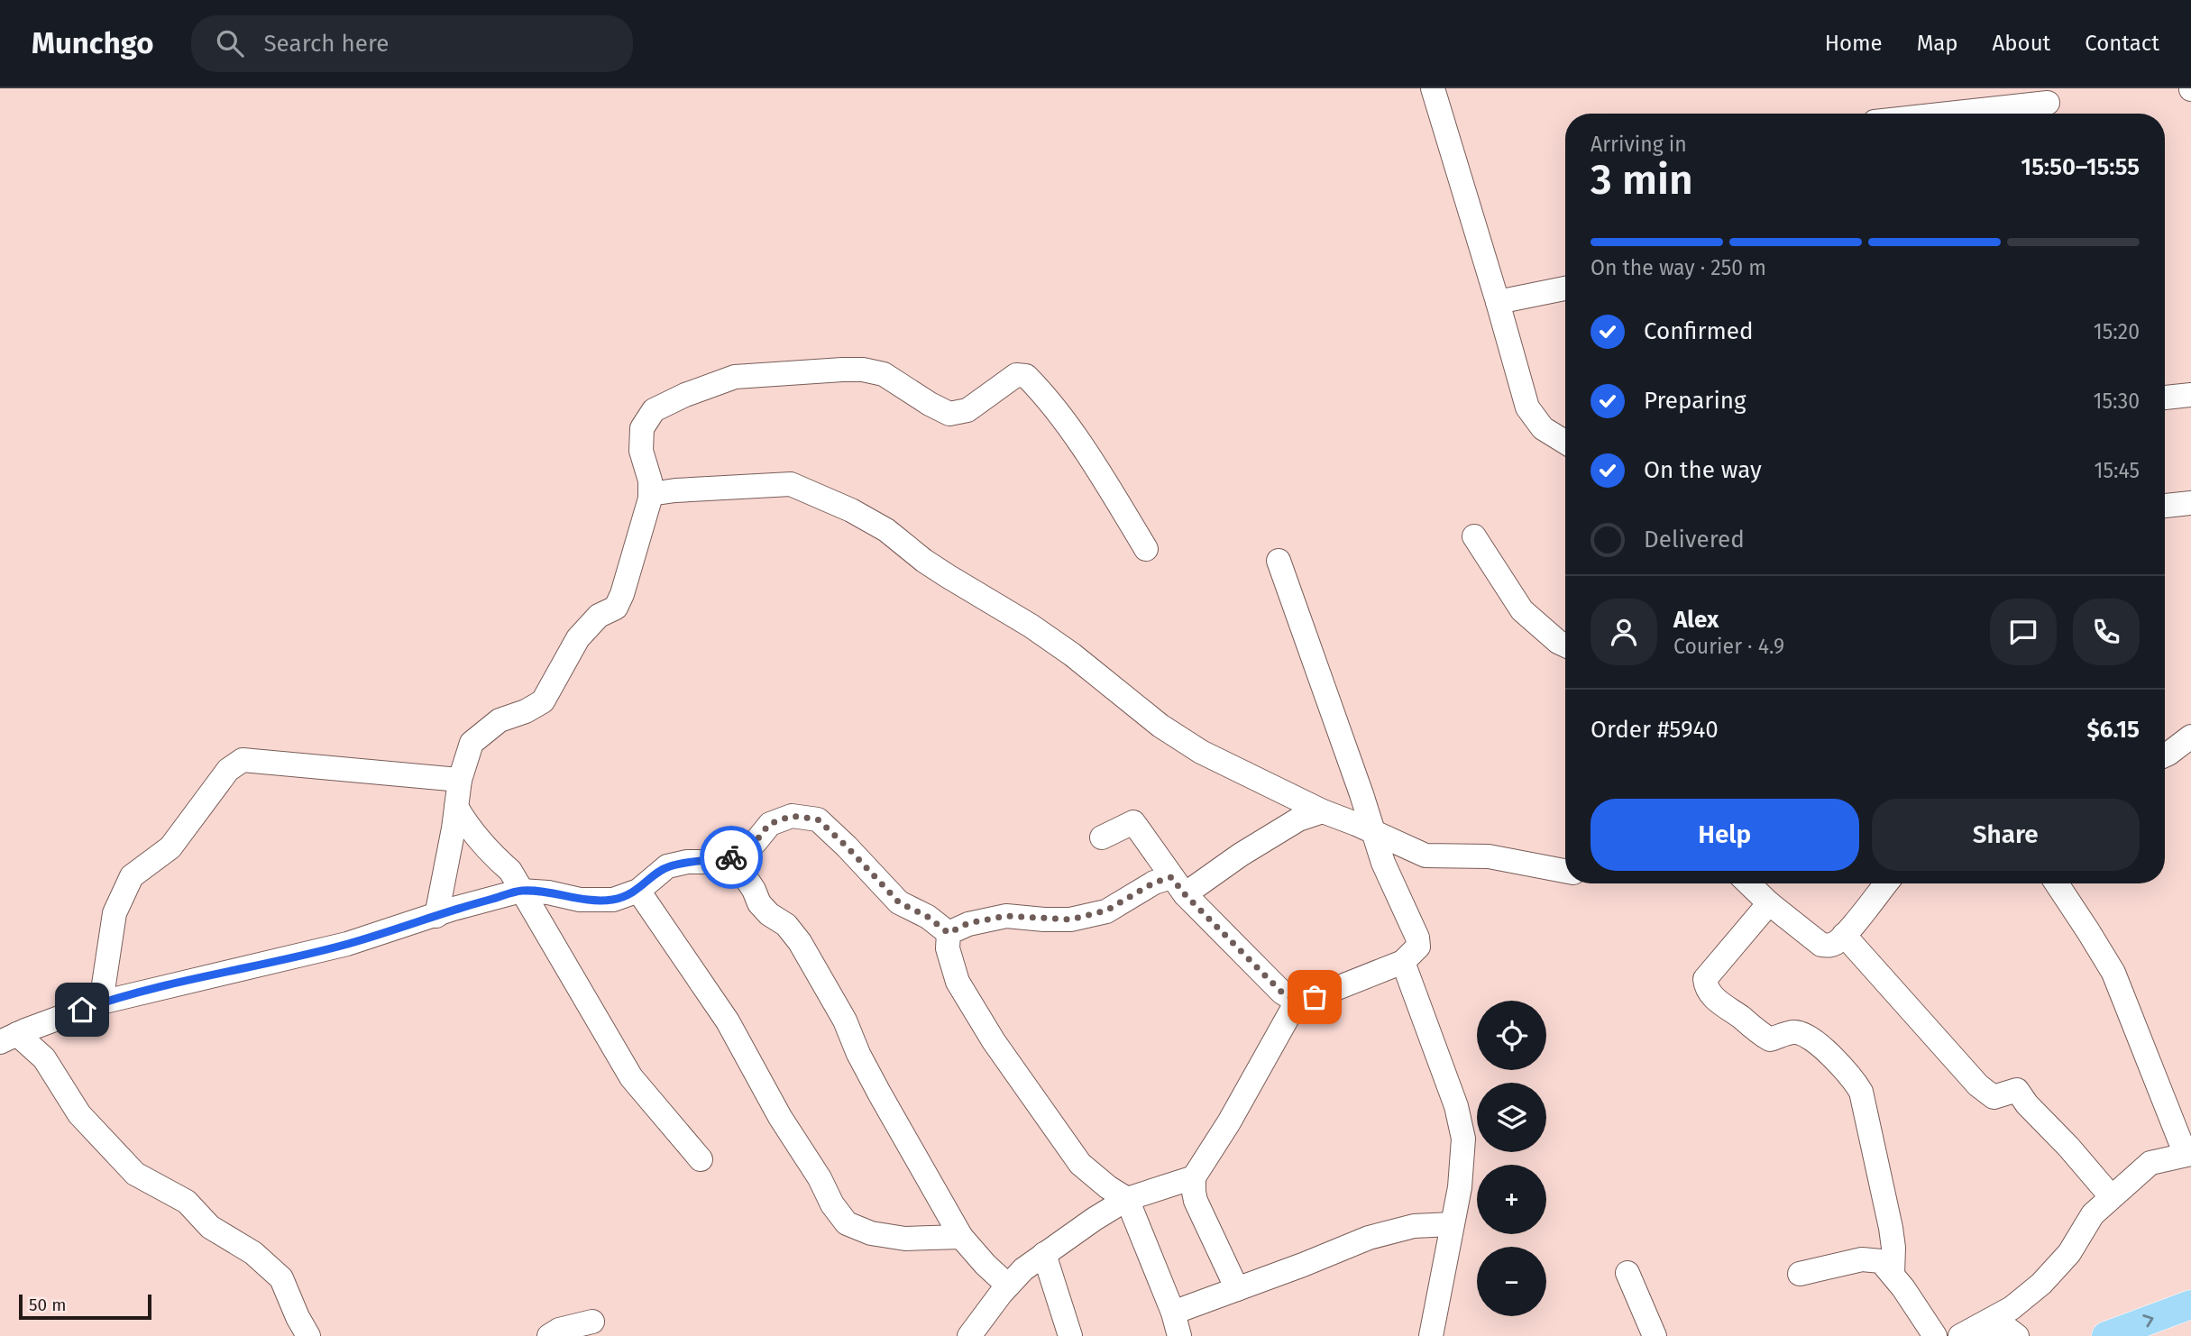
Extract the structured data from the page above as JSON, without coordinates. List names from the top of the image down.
{
  "scale_bar": "50 m",
  "page": {
    "header": "Munchgo",
    "search": "Search here",
    "nav": [
      "Home",
      "Map",
      "About",
      "Contact"
    ],
    "heading": ["3 min", "Arriving in", "15:50–15:55"],
    "panel": [
      "Alex",
      "Courier · 4.9",
      "Order #5940",
      "$6.15"
    ],
    "bar": "On the way · 250 m",
    "list": [
      ["Confirmed", "15:20"],
      ["Preparing", "15:30"],
      ["On the way", "15:45"],
      "Delivered"
    ],
    "buttons": ["Help", "Share"],
    "map_buttons": ["+", "−"],
    "scale": "50 m"
  }
}
